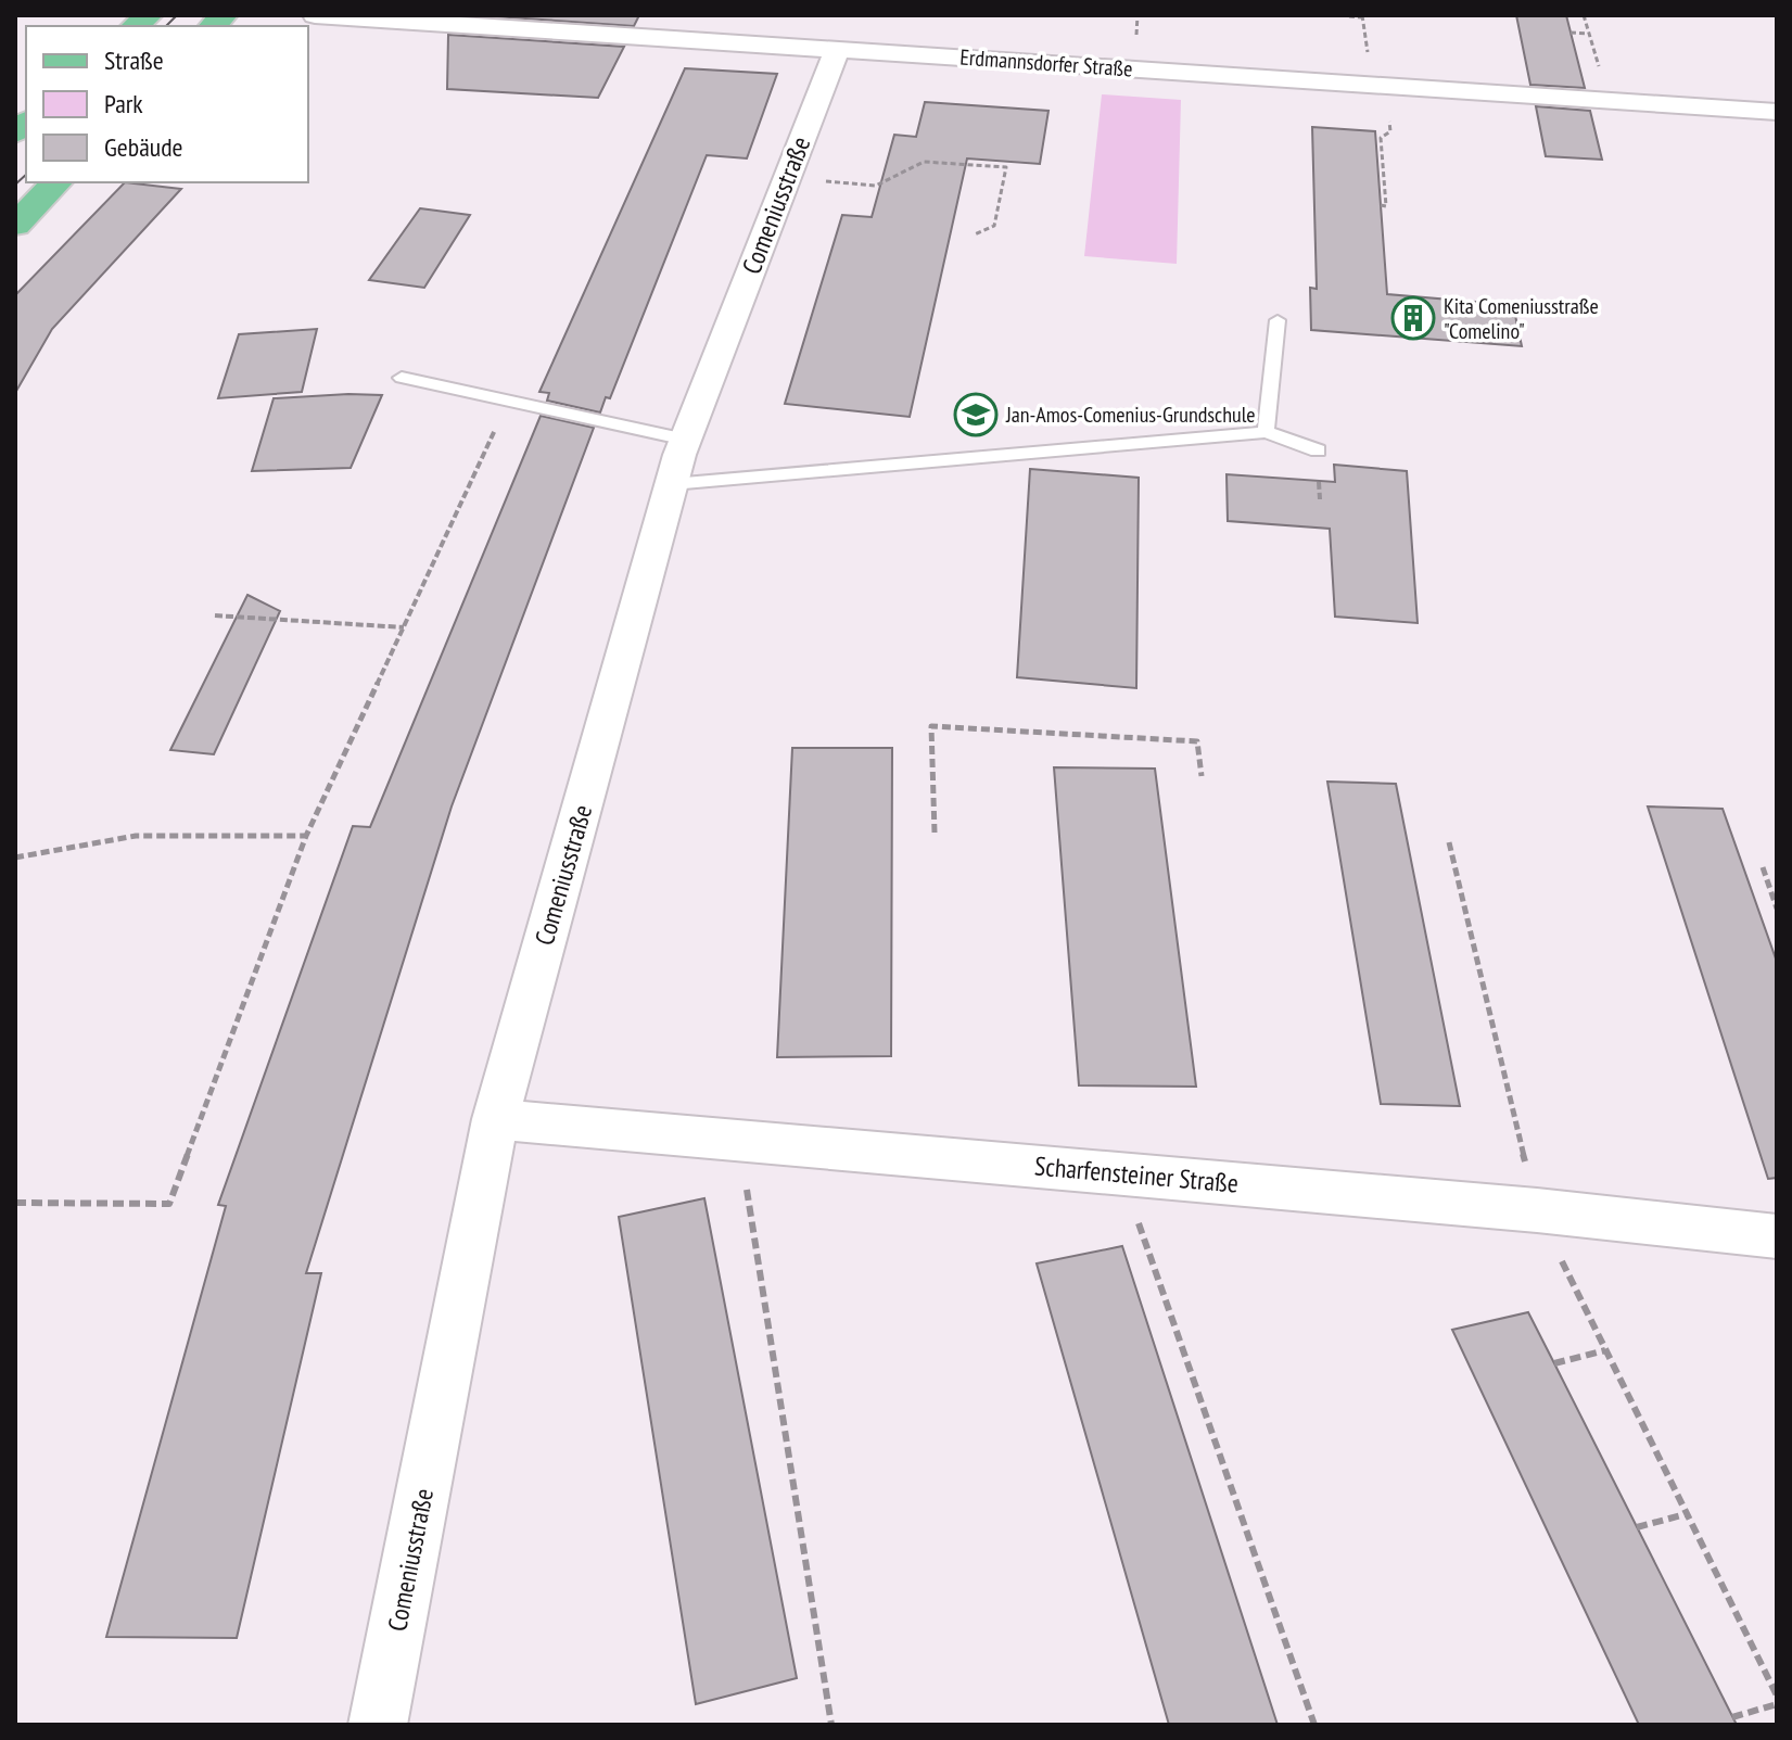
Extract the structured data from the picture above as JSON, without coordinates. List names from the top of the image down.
{
  "streets": {
    "street": ["Erdmannsdorfer Straße", "Comeniusstraße", "Scharfensteiner Straße"]
  },
  "crossings": [
    ["Erdmannsdorfer Straße", "Comeniusstraße"],
    ["Comeniusstraße", "Scharfensteiner Straße"]
  ],
  "places": {
    "building": ["Kita Comeniusstraße \"Comelino\""],
    "school or university": ["Jan-Amos-Comenius-Grundschule"]
  },
  "legend": ["Straße", "Park", "Gebäude"]
}
